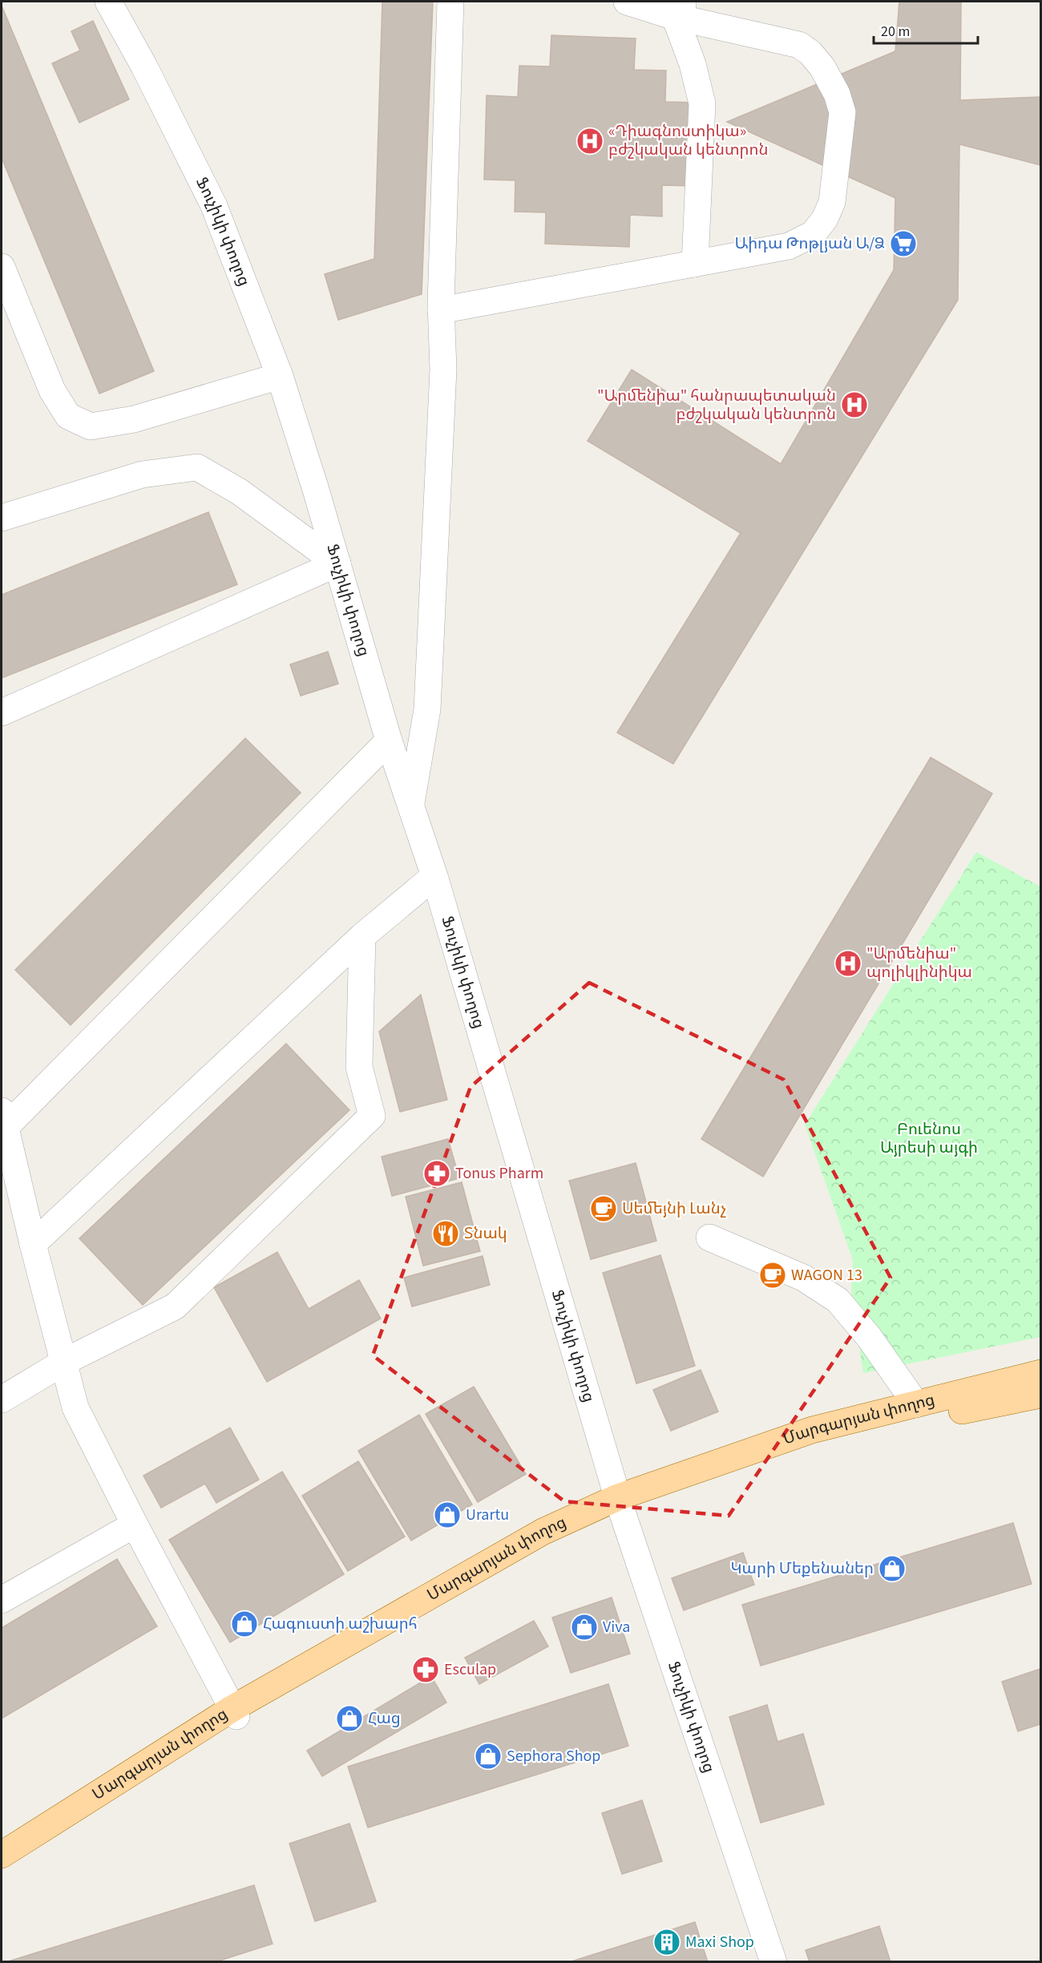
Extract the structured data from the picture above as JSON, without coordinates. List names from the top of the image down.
{
  "streets": {
    "main road": ["Մարգարյան փողոց"],
    "street": ["Ֆուչիկի փողոց"]
  },
  "crossings": [
    ["Ֆուչիկի փողոց", "Մարգարյան փողոց"]
  ],
  "parks": ["Բուենոս Այրեսի այգի"],
  "places": {
    "hospital": ["«Դիագնոստիկա» բժշկական կենտրոն", "\"Արմենիա\" հանրապետական բժշկական կենտրոն", "\"Արմենիա\" պոլիկլինիկա"],
    "supermarket": ["Աիդա Թոթլյան Ա/Ձ"],
    "pharmacy": ["Tonus Pharm", "Esculap"],
    "cafe": ["Սեմեյնի Լանչ", "WAGON 13"],
    "restaurant": ["Տնակ"],
    "shop": [
      "Urartu",
      "Կարի Մեքենաներ",
      "Հագուստի աշխարհ",
      "Viva",
      "Հաց",
      "Sephora Shop"
    ],
    "building": ["Maxi Shop"]
  },
  "scale_bar": "20 m"
}
